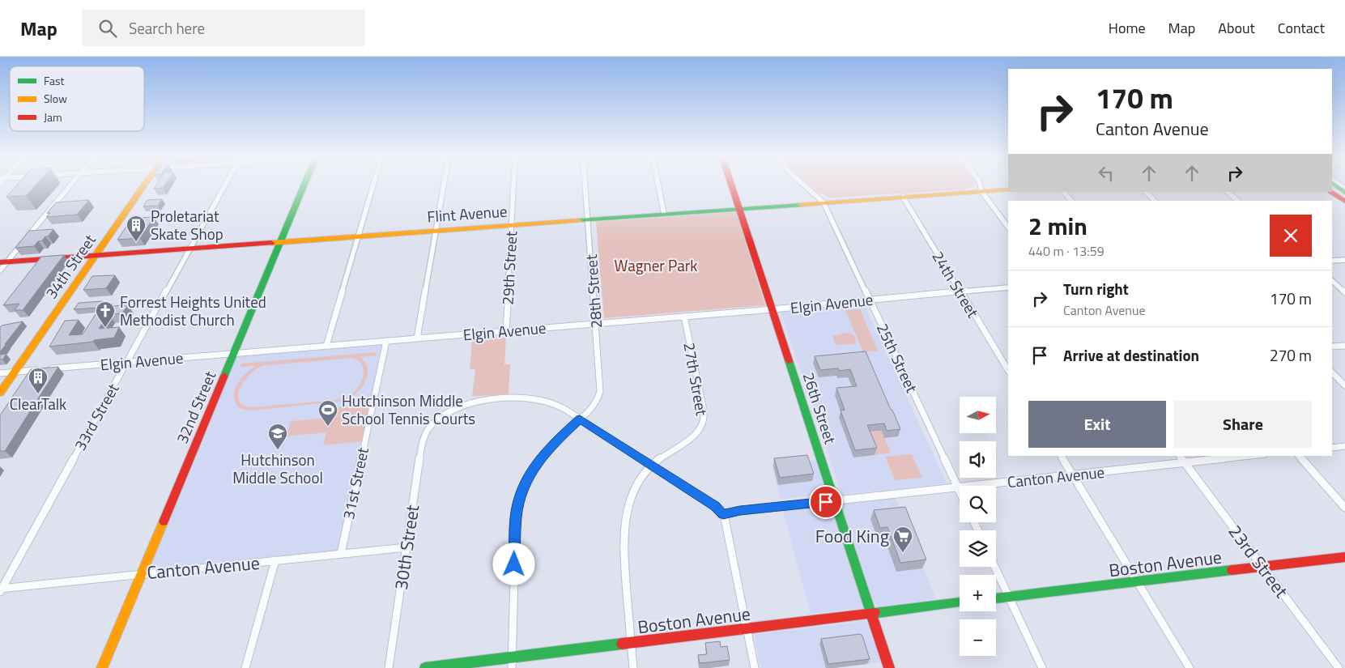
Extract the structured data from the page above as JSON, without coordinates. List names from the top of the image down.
{
  "streets": {
    "street": [
      "Flint Avenue",
      "34th Street",
      "29th Street",
      "24th Street",
      "28th Street",
      "Elgin Avenue",
      "25th Street",
      "27th Street",
      "32nd Street",
      "26th Street",
      "33rd Street",
      "Canton Avenue",
      "31st Street",
      "30th Street",
      "23rd Street",
      "Boston Avenue"
    ]
  },
  "crossings": [
    ["Flint Avenue", "34th Street"],
    ["Flint Avenue", "29th Street"],
    ["Flint Avenue", "24th Street"],
    ["Flint Avenue", "28th Street"],
    ["Flint Avenue", "25th Street"],
    ["Flint Avenue", "32nd Street"],
    ["Flint Avenue", "26th Street"],
    ["Flint Avenue", "33rd Street"],
    ["29th Street", "Elgin Avenue"],
    ["24th Street", "Elgin Avenue"],
    ["28th Street", "Elgin Avenue"],
    ["28th Street", "30th Street"],
    ["Elgin Avenue", "25th Street"],
    ["Elgin Avenue", "27th Street"],
    ["Elgin Avenue", "32nd Street"],
    ["Elgin Avenue", "26th Street"],
    ["Elgin Avenue", "33rd Street"],
    ["Elgin Avenue", "31st Street"],
    ["25th Street", "Canton Avenue"],
    ["32nd Street", "Canton Avenue"],
    ["26th Street", "Canton Avenue"],
    ["26th Street", "Boston Avenue"],
    ["33rd Street", "Canton Avenue"],
    ["Canton Avenue", "31st Street"],
    ["Canton Avenue", "30th Street"],
    ["Canton Avenue", "23rd Street"],
    ["23rd Street", "Boston Avenue"]
  ],
  "parks": ["Wagner Park"],
  "places": {
    "building": ["Proletariat Skate Shop", "ClearTalk"],
    "church": ["Forrest Heights United Methodist Church"],
    "sports": ["Hutchinson Middle School Tennis Courts"],
    "school or university": ["Hutchinson Middle School"],
    "supermarket": ["Food King"]
  },
  "legend": ["Fast", "Slow", "Jam"],
  "north": "right",
  "page": {
    "header": "Map",
    "search": "Search here",
    "nav": [
      "Home",
      "Map",
      "About",
      "Contact"
    ],
    "turn": ["170 m", "Canton Avenue"],
    "heading": ["2 min", "440 m · 13:59"],
    "list": [
      {
        "name": "Turn right",
        "note": "Canton Avenue",
        "value": "170 m"
      },
      {
        "name": "Arrive at destination",
        "value": "270 m"
      }
    ],
    "buttons": ["Exit", "Share"],
    "map_buttons": ["+", "−"]
  }
}
